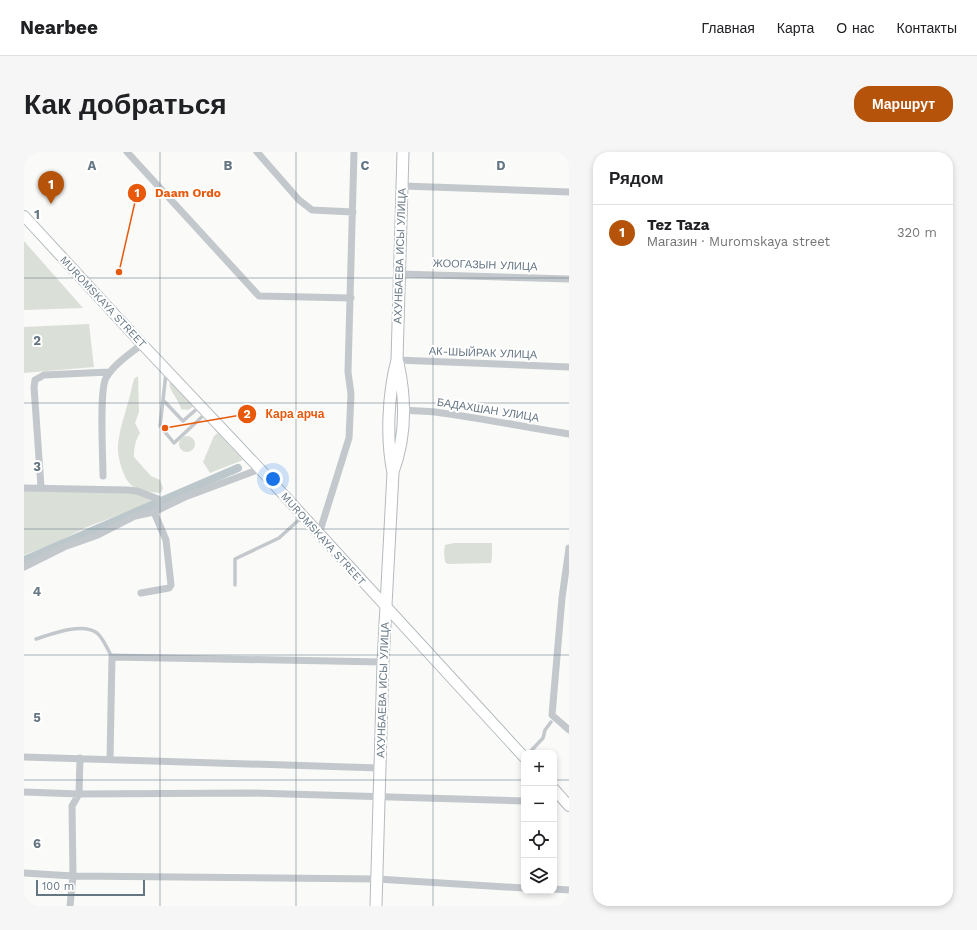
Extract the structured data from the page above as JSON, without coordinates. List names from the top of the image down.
{
  "streets": {
    "main road": ["АХУНБАЕВА ИСЫ УЛИЦА", "MUROMSKAYA STREET"],
    "street": ["ЖООГАЗЫН УЛИЦА", "АК-ШЫЙРАК УЛИЦА", "БАДАХШАН УЛИЦА"]
  },
  "crossings": [
    ["АХУНБАЕВА ИСЫ УЛИЦА", "ЖООГАЗЫН УЛИЦА"],
    ["АХУНБАЕВА ИСЫ УЛИЦА", "MUROMSKAYA STREET"],
    ["АХУНБАЕВА ИСЫ УЛИЦА", "АК-ШЫЙРАК УЛИЦА"],
    ["АХУНБАЕВА ИСЫ УЛИЦА", "БАДАХШАН УЛИЦА"]
  ],
  "places": ["Daam Ordo", "Кара арча"],
  "scale_bar": "100 m",
  "page": {
    "header": "Nearbee",
    "nav": [
      "Главная",
      "Карта",
      "О нас",
      "Контакты"
    ],
    "buttons": "Маршрут",
    "title": "Как добраться",
    "heading": "Рядом",
    "pins": "1",
    "list": [
      {
        "mark": "1",
        "name": "Tez Taza",
        "note": "Магазин · Muromskaya street",
        "value": "320 m"
      }
    ],
    "map_buttons": ["+", "−"],
    "scale": "100 m"
  },
  "grid": {
    "columns": [
      "A",
      "B",
      "C",
      "D"
    ],
    "rows": [
      "1",
      "2",
      "3",
      "4",
      "5",
      "6"
    ]
  }
}
